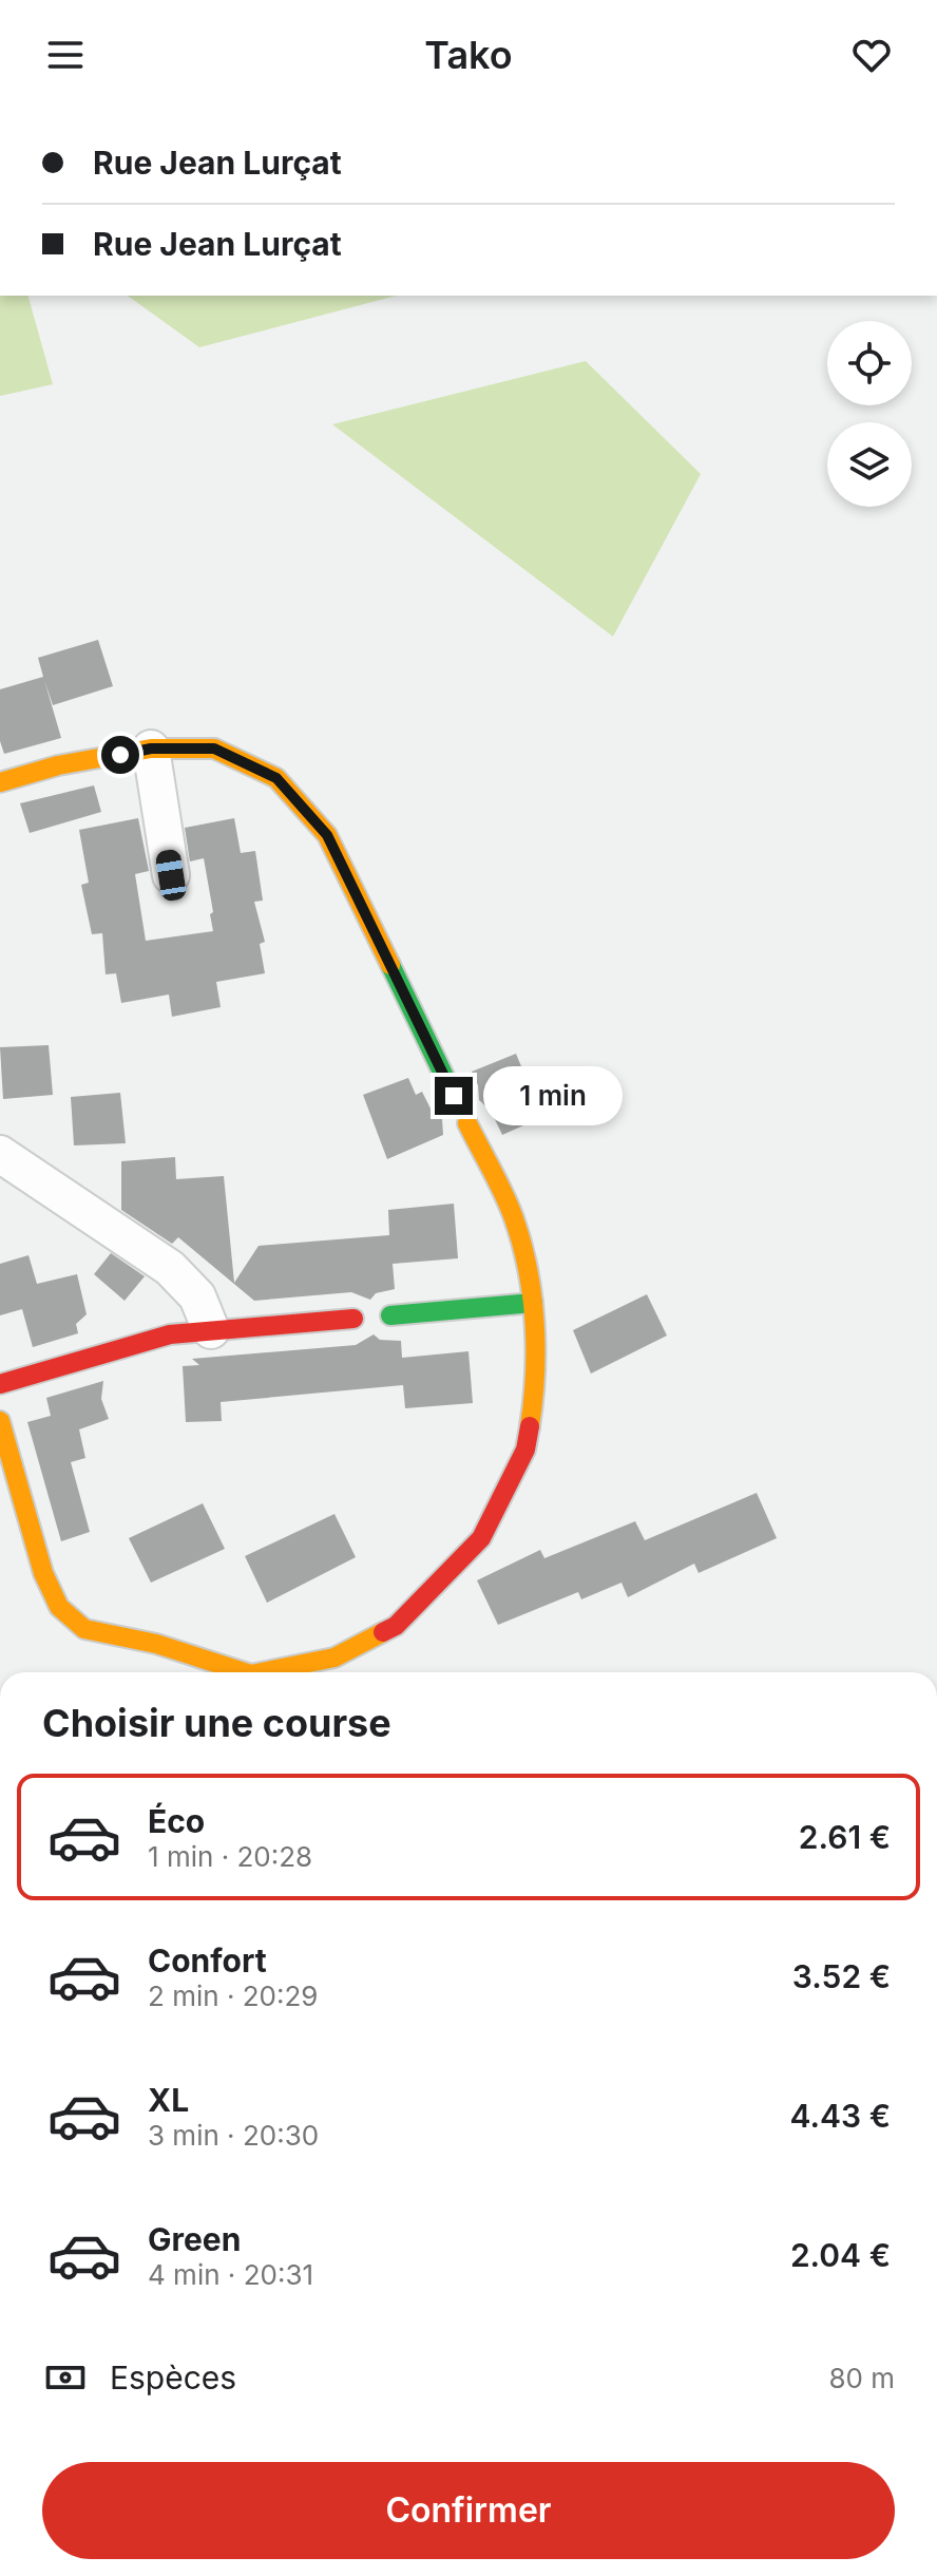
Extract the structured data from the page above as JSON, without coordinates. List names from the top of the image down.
{
  "page": {
    "header": "Tako",
    "banner": ["Rue Jean Lurçat", "Rue Jean Lurçat"],
    "bubble": "1 min",
    "heading": "Choisir une course",
    "list": [
      {
        "name": "Éco",
        "note": "1 min · 20:28",
        "value": "2.61 €"
      },
      {
        "name": "Confort",
        "note": "2 min · 20:29",
        "value": "3.52 €"
      },
      {
        "name": "XL",
        "note": "3 min · 20:30",
        "value": "4.43 €"
      },
      {
        "name": "Green",
        "note": "4 min · 20:31",
        "value": "2.04 €"
      }
    ],
    "pay": ["Espèces", "80 m"],
    "buttons": "Confirmer"
  }
}
